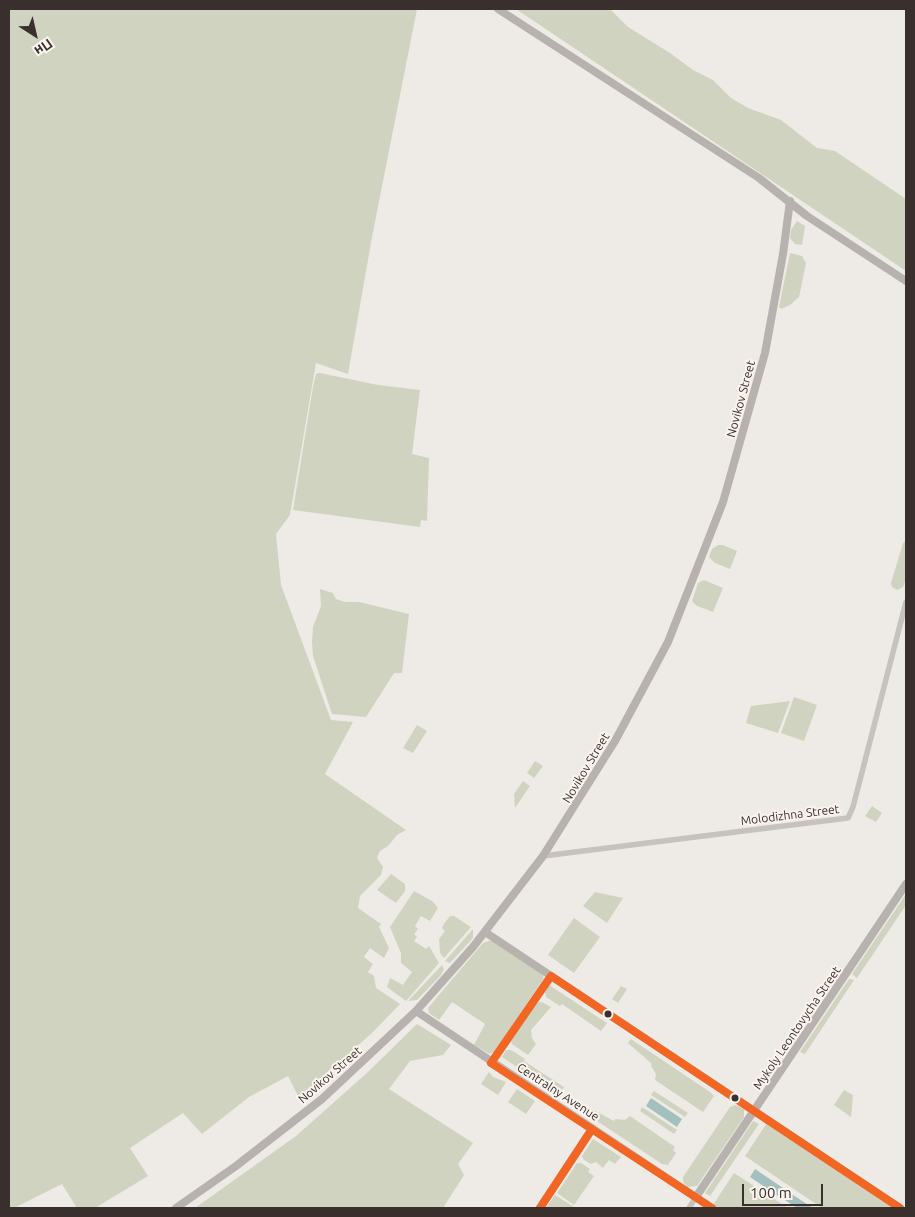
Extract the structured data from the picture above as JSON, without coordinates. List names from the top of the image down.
{
  "streets": {
    "street": [
      "Novikov Street",
      "Molodizhna Street",
      "Mykoly Leontovycha Street",
      "Centralny Avenue"
    ]
  },
  "crossings": [
    ["Novikov Street", "Molodizhna Street"],
    ["Novikov Street", "Centralny Avenue"],
    ["Mykoly Leontovycha Street", "Centralny Avenue"]
  ],
  "scale_bar": "100 m",
  "north": "bottom right"
}
